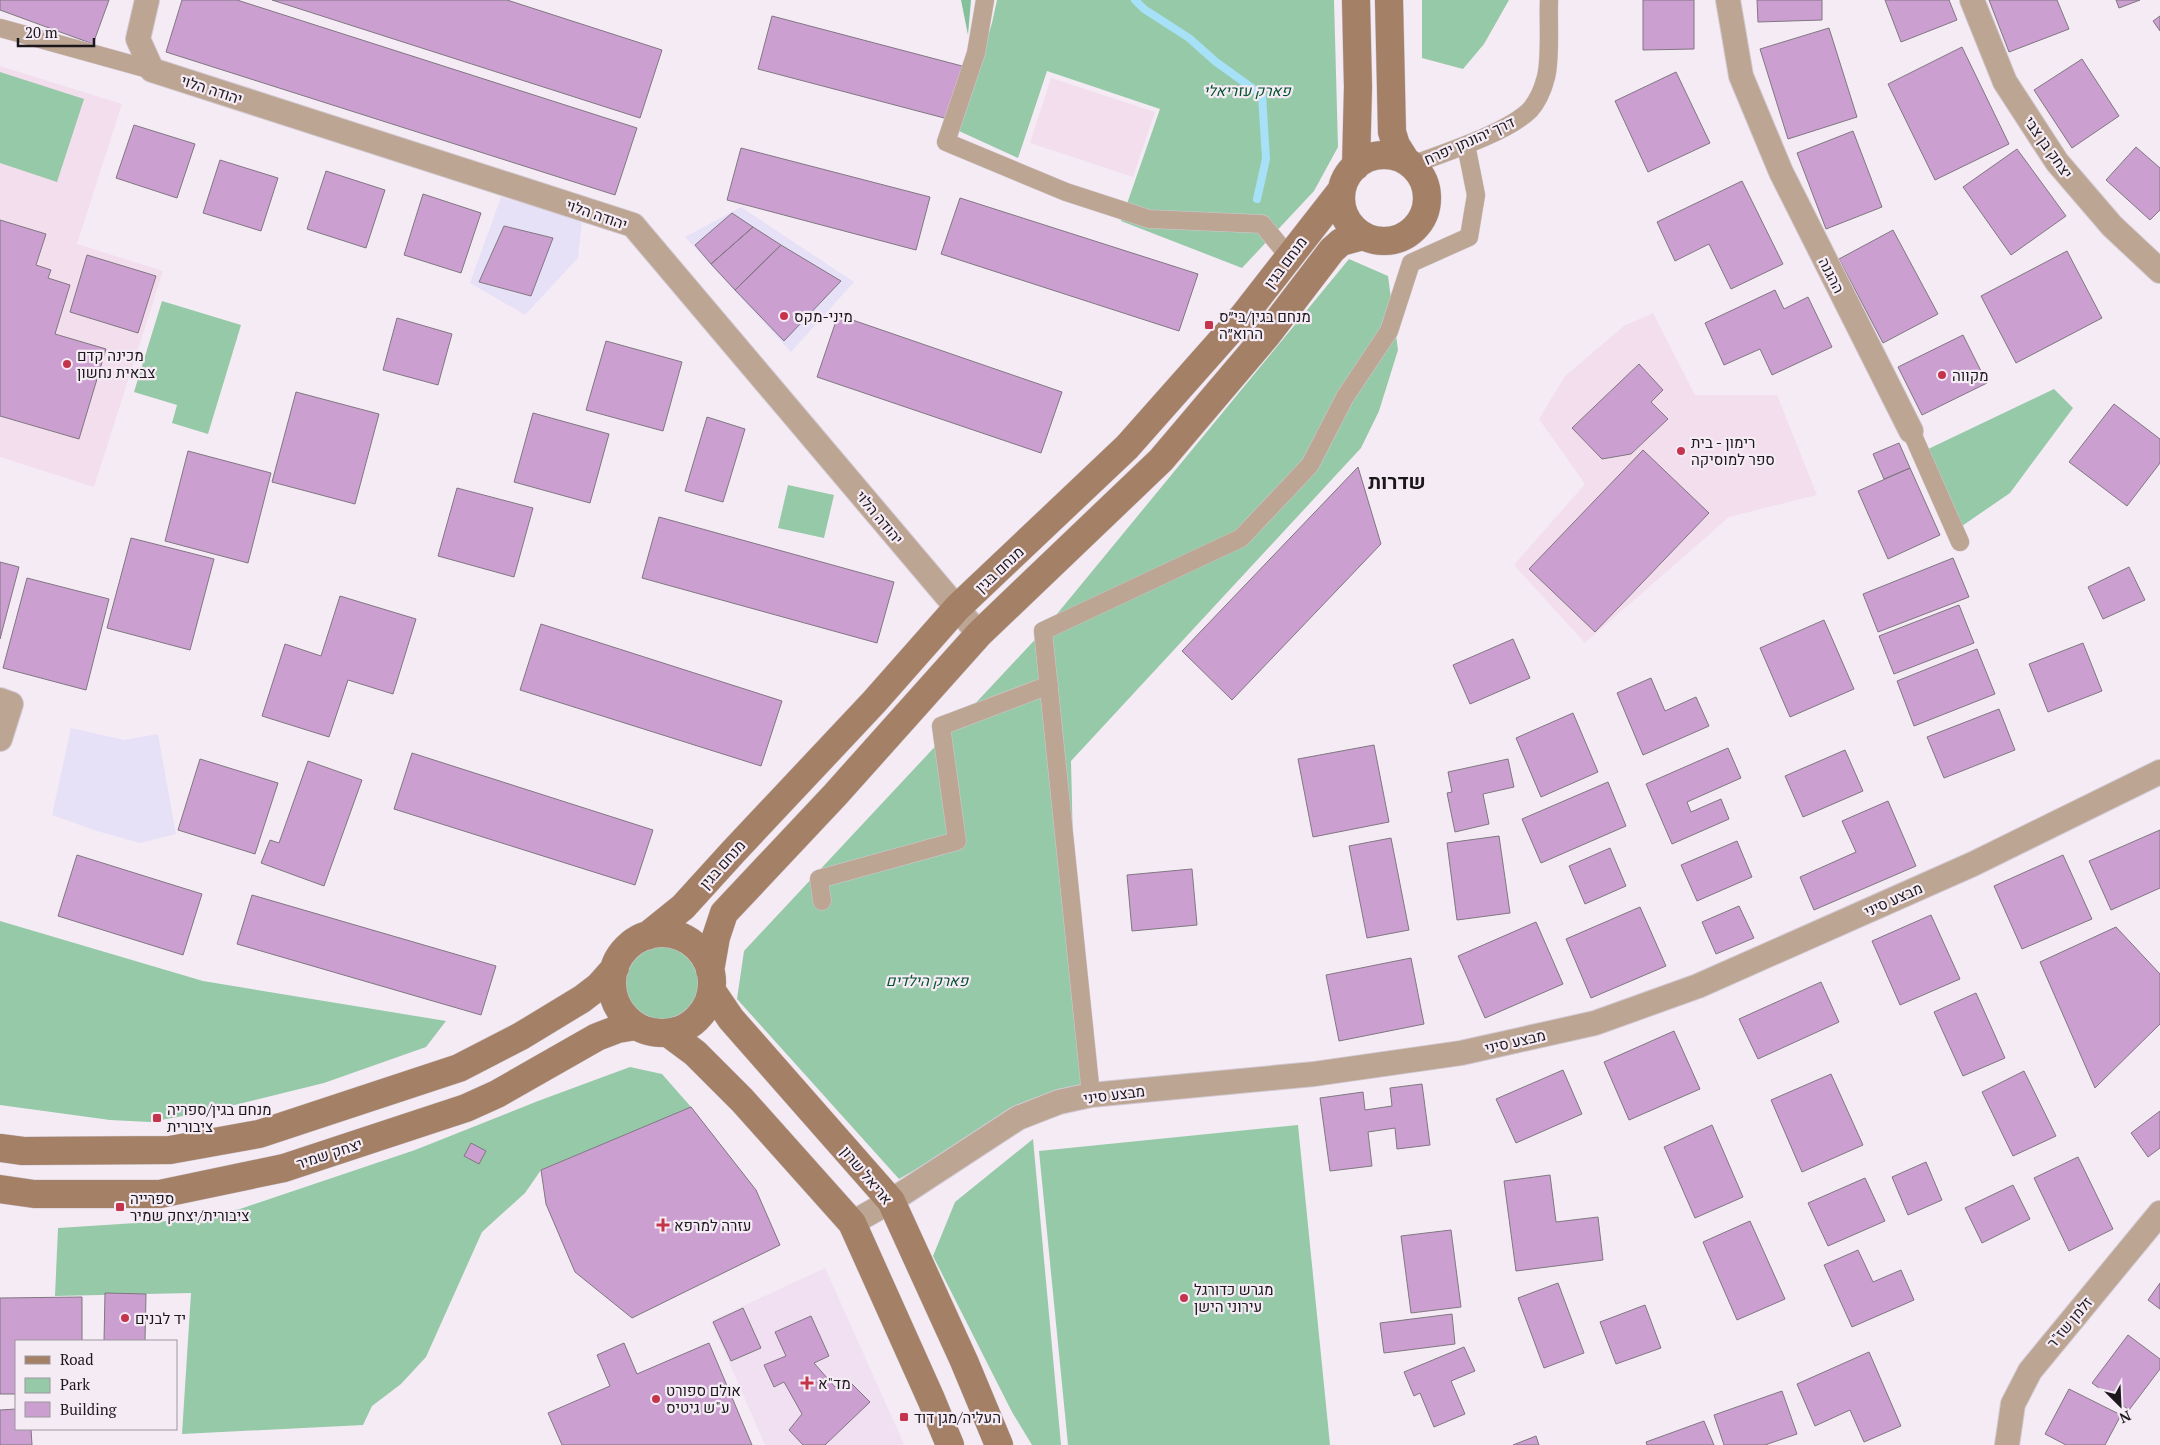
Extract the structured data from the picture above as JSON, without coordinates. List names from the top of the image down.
{
  "streets": {
    "main road": ["מנחם בגין", "יצחק שמיר", "אריאל שרון"],
    "street": [
      "יהודה הלוי",
      "דרך יהונתן יפרח",
      "יצחק בן צבי",
      "ההגנה",
      "מבצע סיני",
      "זלמן שז\"ר"
    ]
  },
  "crossings": [
    ["יהודה הלוי", "מנחם בגין"],
    ["דרך יהונתן יפרח", "מנחם בגין"],
    ["מנחם בגין", "יצחק שמיר"],
    ["מנחם בגין", "אריאל שרון"],
    ["מבצע סיני", "אריאל שרון"],
    ["יצחק שמיר", "אריאל שרון"]
  ],
  "districts": ["שדרות"],
  "parks": ["פארק עזריאלי", "פארק הילדים"],
  "places": {
    "other": [
      "מיני-מקס",
      "מכינה קדם צבאית נחשון",
      "מקווה",
      "רימון - בית ספר למוסיקה",
      "מגרש כדורגל עירוני הישן",
      "יד לבנים",
      "אולם ספורט ע\"ש גיטיס"
    ],
    "transit": [
      "מנחם בגין/בי״ס הרוא״ה",
      "מנחם בגין/ספריה ציבורית",
      "ספרייה ציבורית/יצחק שמיר",
      "העליה/מגן דוד"
    ],
    "health": ["עזרה למרפא", "מד\"א"]
  },
  "legend": ["Road", "Park", "Building"],
  "scale_bar": "20 m",
  "north": "bottom right"
}
